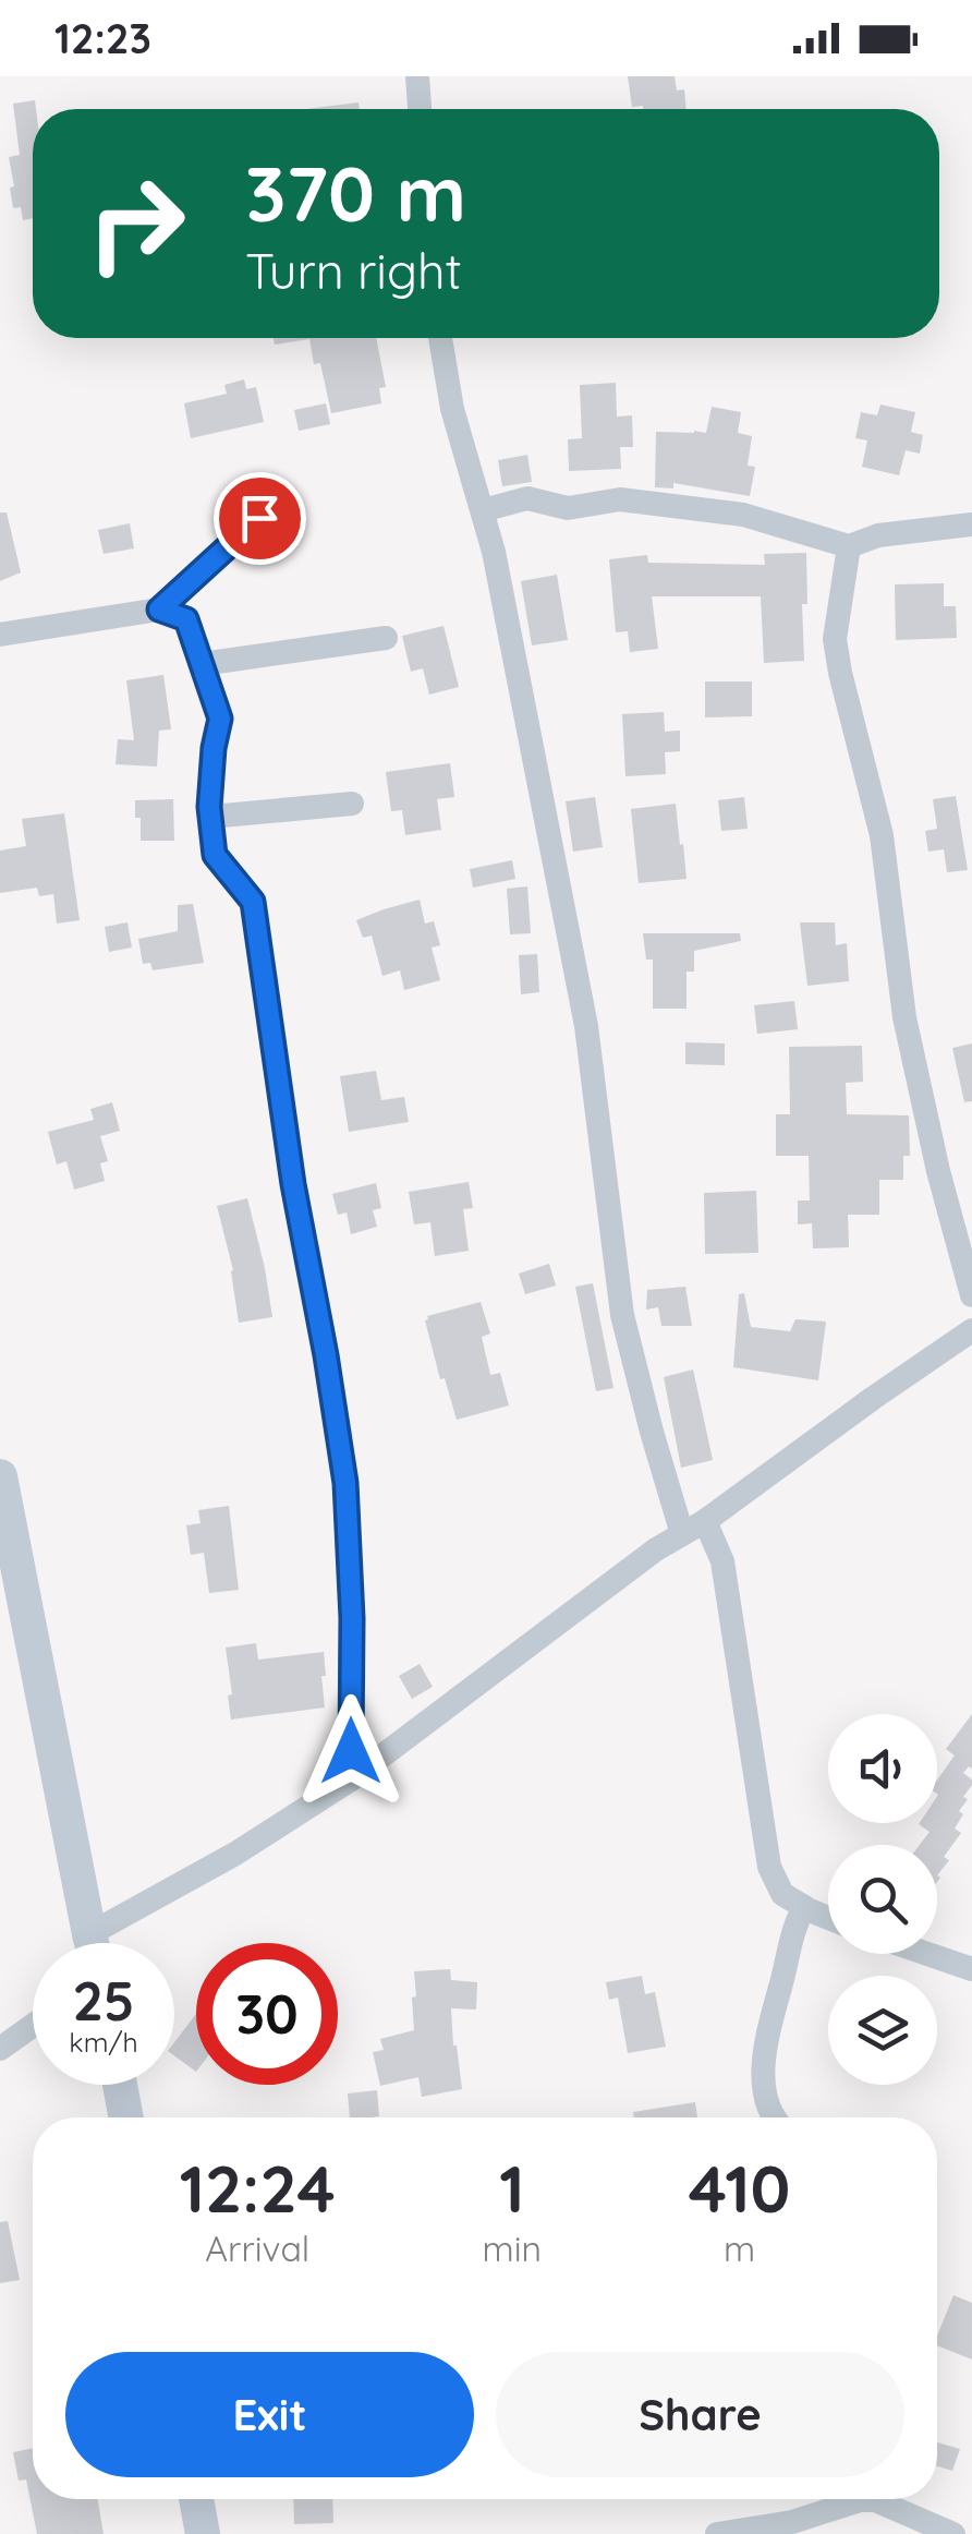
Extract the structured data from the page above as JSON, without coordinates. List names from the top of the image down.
{
  "page": {
    "status": "12:23",
    "turn": ["370 m", "Turn right"],
    "speed": "25 km/h",
    "limit": "30",
    "eta": [
      "12:24",
      "Arrival",
      "1",
      "min",
      "410",
      "m"
    ],
    "buttons": ["Exit", "Share"]
  }
}
